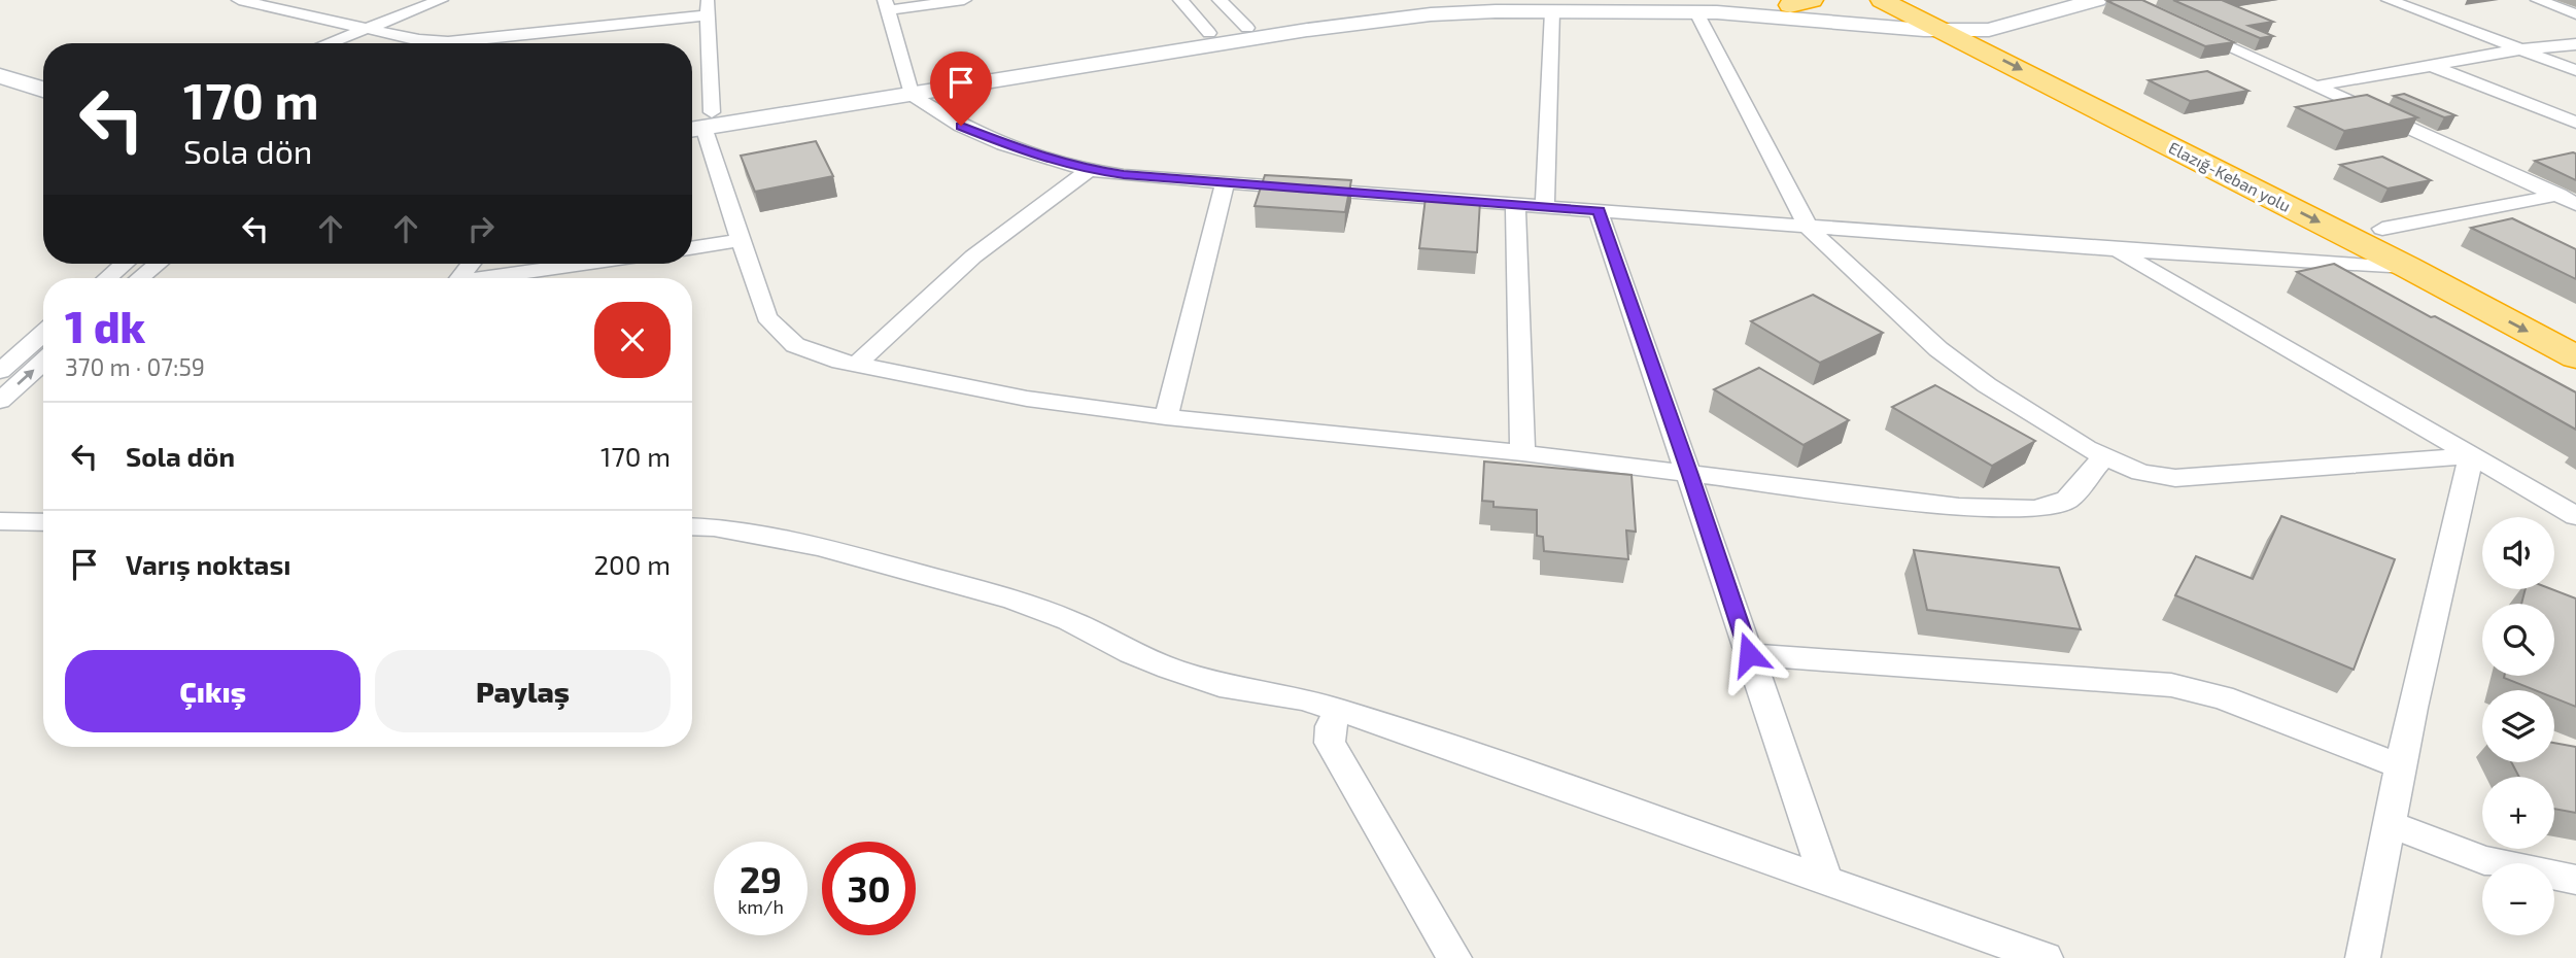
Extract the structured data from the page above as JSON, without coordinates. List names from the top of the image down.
{
  "streets": {
    "highway": ["Elazığ-Keban yolu"]
  },
  "page": {
    "turn": ["170 m", "Sola dön"],
    "heading": ["1 dk", "370 m · 07:59"],
    "list": [
      {
        "name": "Sola dön",
        "value": "170 m"
      },
      {
        "name": "Varış noktası",
        "value": "200 m"
      }
    ],
    "map_buttons": ["+", "−"],
    "buttons": ["Çıkış", "Paylaş"],
    "speed": "29 km/h",
    "limit": "30"
  }
}
